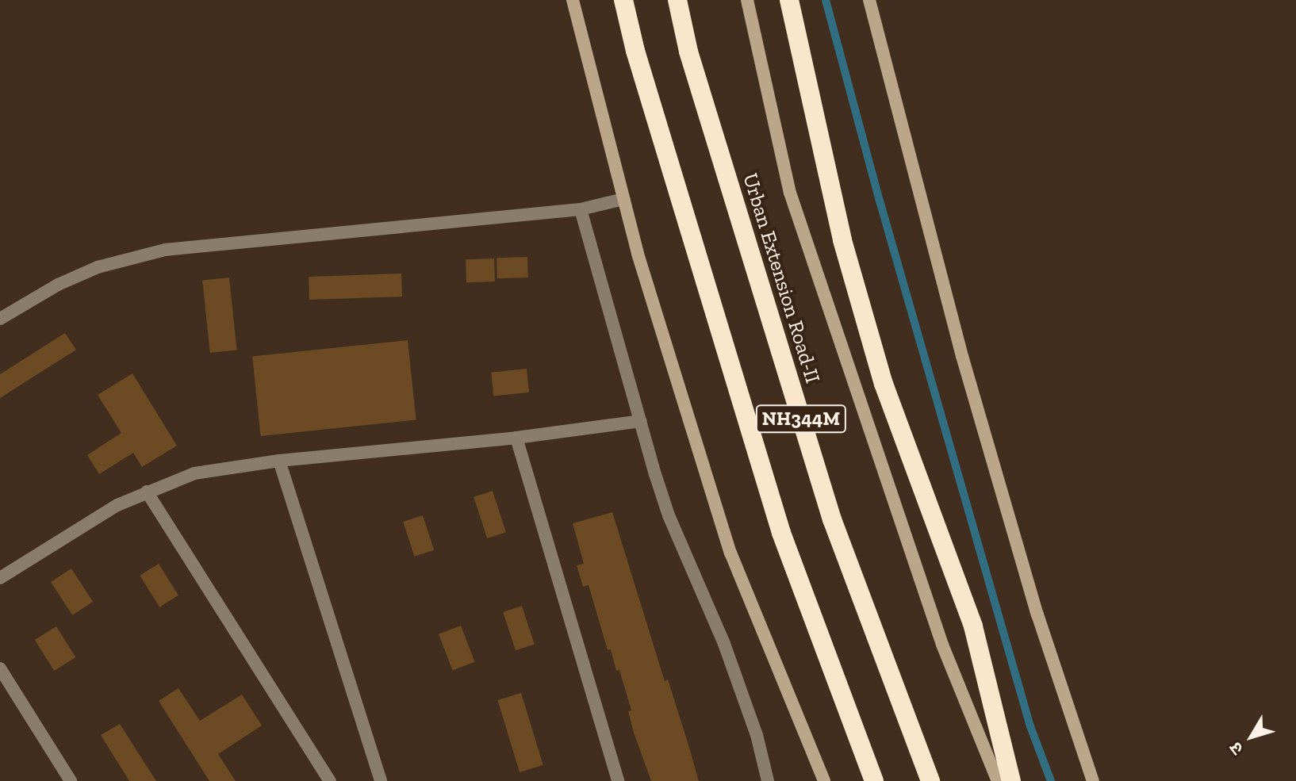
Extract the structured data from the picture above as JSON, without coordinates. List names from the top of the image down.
{
  "streets": {
    "highway": ["Urban Extension Road-II", "NH344M"]
  },
  "north": "bottom left"
}
